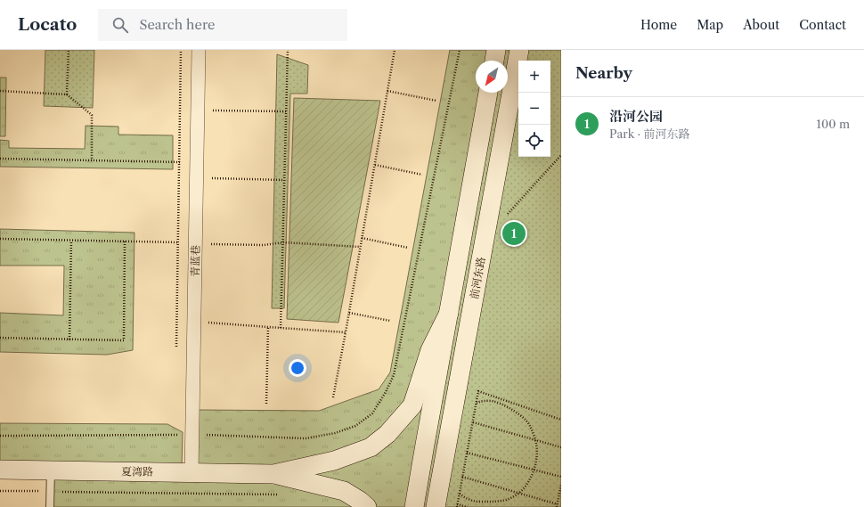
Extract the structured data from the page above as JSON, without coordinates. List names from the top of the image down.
{
  "streets": {
    "main road": ["前河东路", "夏湾路"],
    "street": ["青蓝巷"]
  },
  "crossings": [
    ["青蓝巷", "夏湾路"]
  ],
  "north": "bottom left",
  "page": {
    "header": "Locato",
    "search": "Search here",
    "nav": [
      "Home",
      "Map",
      "About",
      "Contact"
    ],
    "heading": "Nearby",
    "map_buttons": ["+", "−"],
    "list": [
      {
        "mark": "1",
        "name": "沿河公园",
        "note": "Park · 前河东路",
        "value": "100 m"
      }
    ],
    "pins": "1"
  }
}
